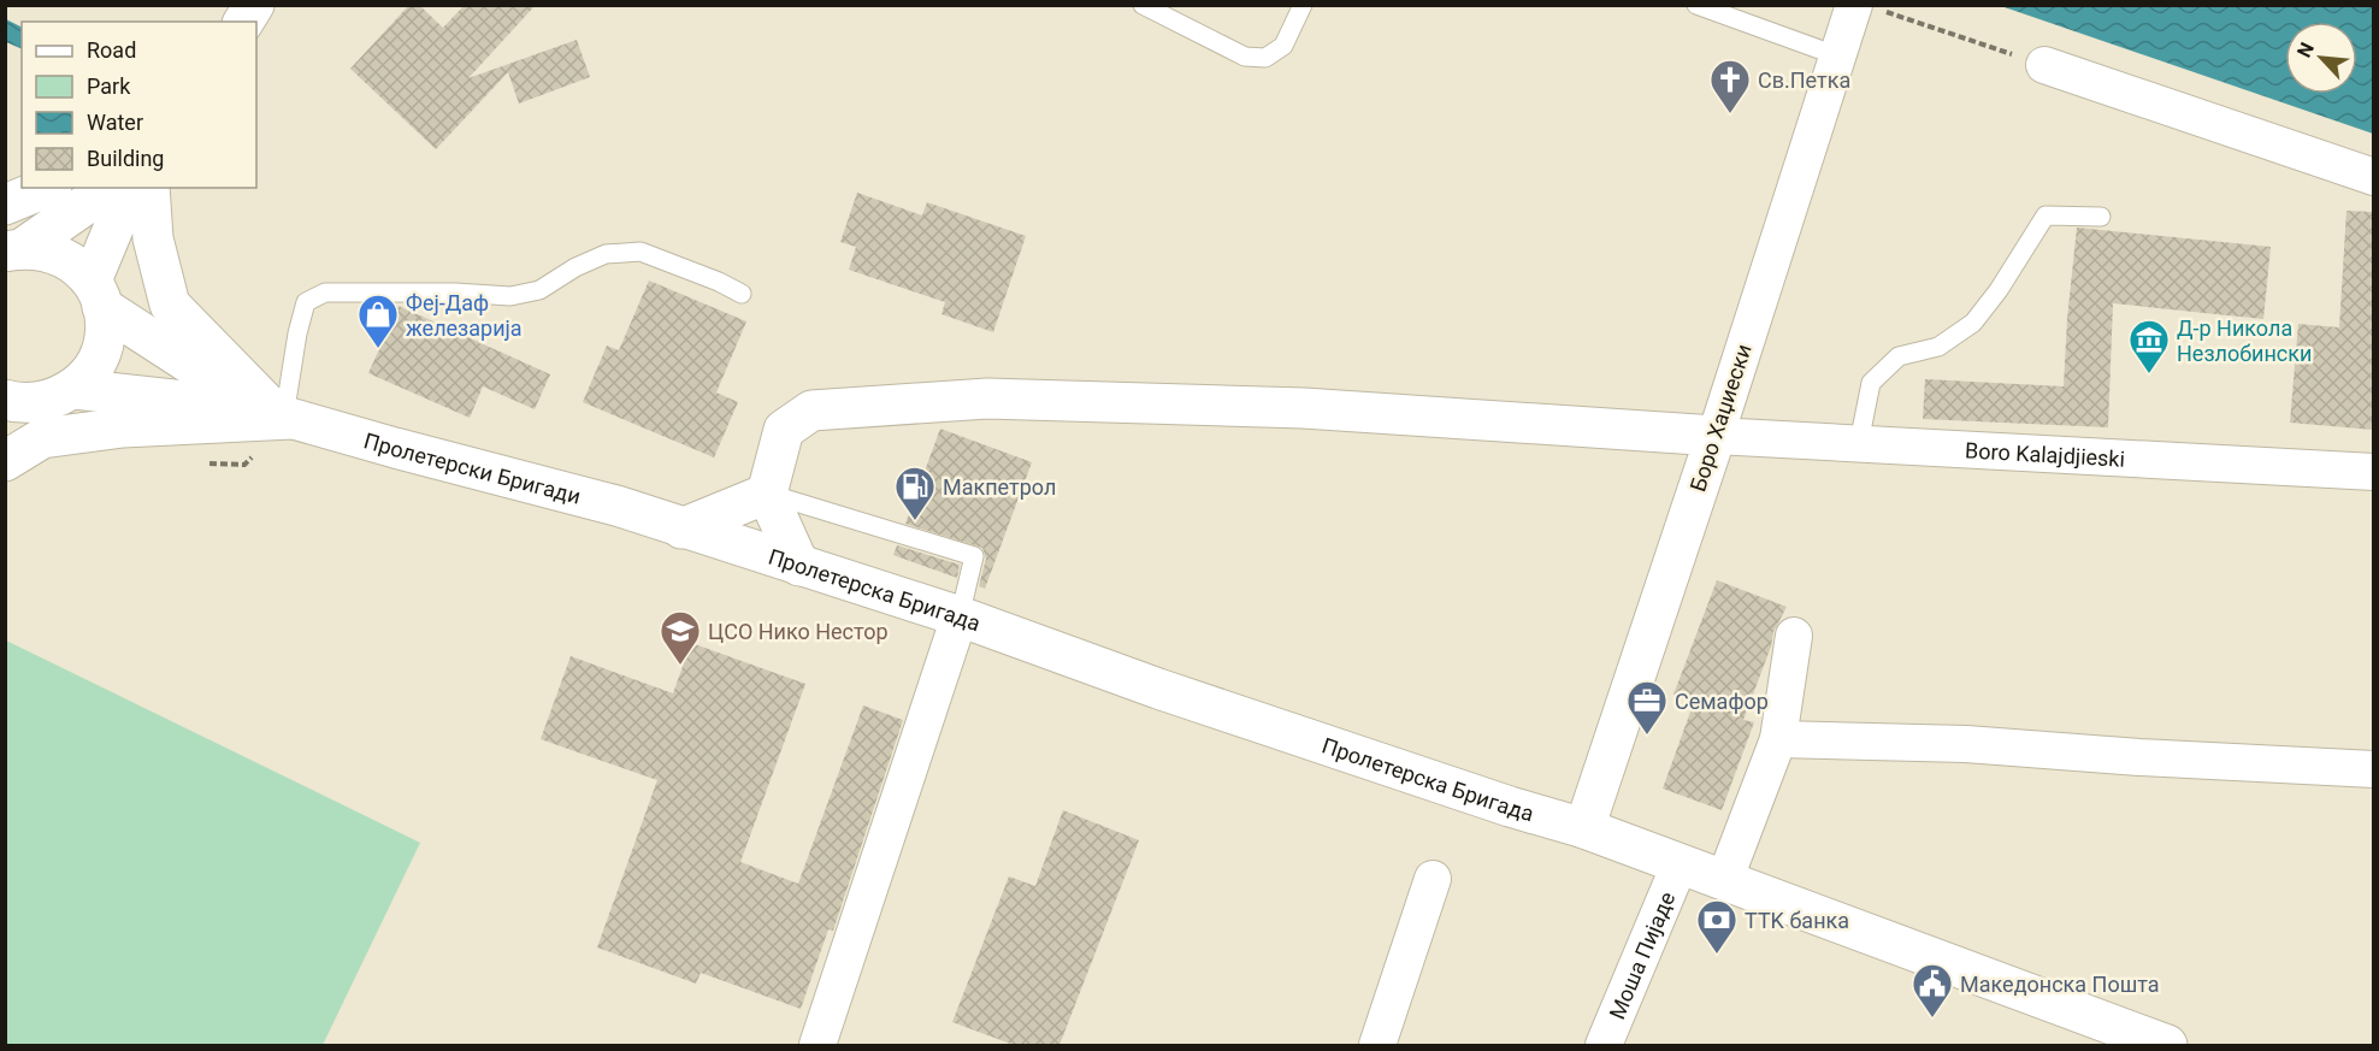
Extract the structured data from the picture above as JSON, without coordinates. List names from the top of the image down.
{
  "streets": {
    "street": [
      "Боро Хаџиески",
      "Boro Kalajdjieski",
      "Пролетерски Бригади",
      "Пролетерска Бригада",
      "Моша Пијаде"
    ]
  },
  "crossings": [
    ["Боро Хаџиески", "Boro Kalajdjieski"],
    ["Боро Хаџиески", "Пролетерска Бригада"],
    ["Пролетерски Бригади", "Пролетерска Бригада"],
    ["Пролетерска Бригада", "Моша Пијаде"]
  ],
  "places": {
    "church": ["Св.Петка"],
    "shop": ["Феј-Даф железарија"],
    "museum": ["Д-р Никола Незлобински"],
    "fuel station": ["Макпетрол"],
    "school or university": ["ЦСО Нико Нестор"],
    "office": ["Семафор"],
    "bank": ["TTK банка"],
    "public building": ["Македонска Пошта"]
  },
  "legend": [
    "Road",
    "Park",
    "Water",
    "Building"
  ],
  "north": "top left"
}
